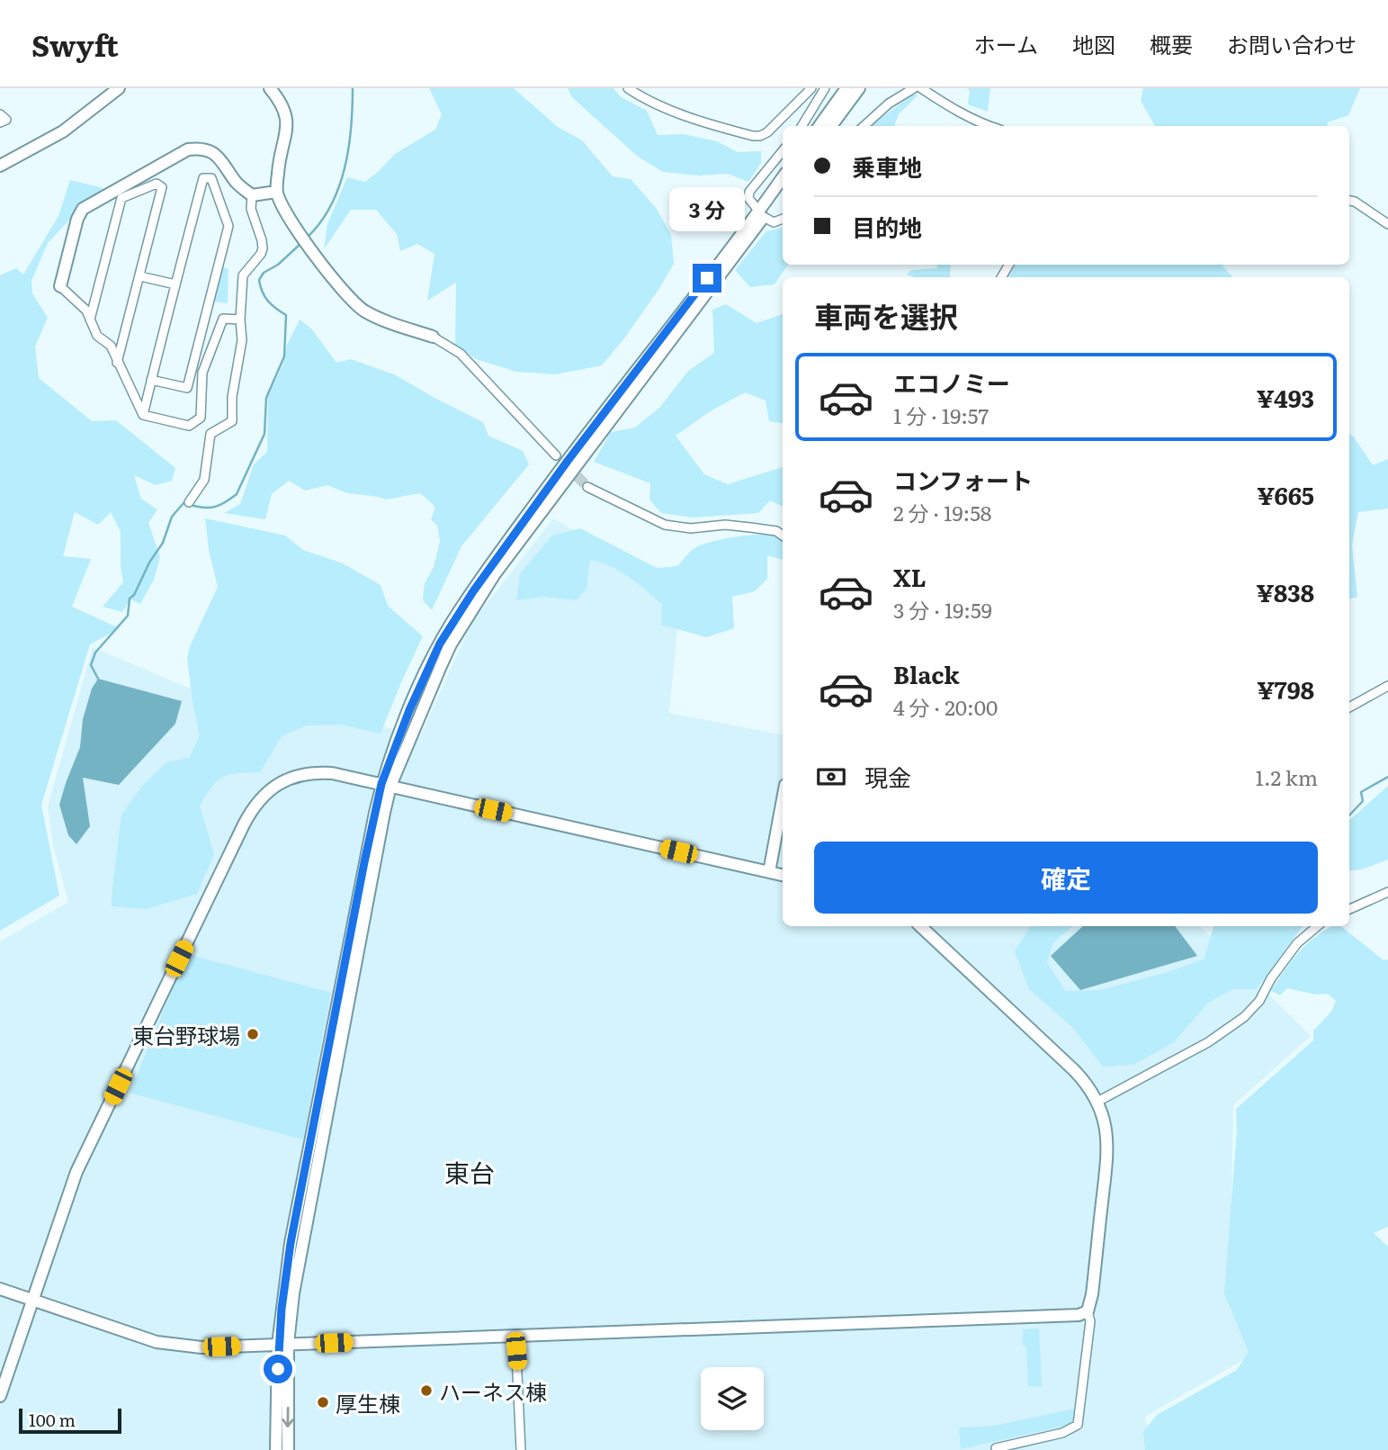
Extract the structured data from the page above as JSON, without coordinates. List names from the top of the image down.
{
  "districts": ["東台"],
  "places": ["東台野球場", "ハーネス棟", "厚生棟"],
  "scale_bar": "100 m",
  "page": {
    "header": "Swyft",
    "nav": [
      "ホーム",
      "地図",
      "概要",
      "お問い合わせ"
    ],
    "banner": ["乗車地", "目的地"],
    "bubble": "3 分",
    "heading": "車両を選択",
    "list": [
      {
        "name": "エコノミー",
        "note": "1 分 · 19:57",
        "value": "¥493"
      },
      {
        "name": "コンフォート",
        "note": "2 分 · 19:58",
        "value": "¥665"
      },
      {
        "name": "XL",
        "note": "3 分 · 19:59",
        "value": "¥838"
      },
      {
        "name": "Black",
        "note": "4 分 · 20:00",
        "value": "¥798"
      }
    ],
    "pay": ["現金", "1.2 km"],
    "buttons": "確定",
    "scale": "100 m"
  }
}
